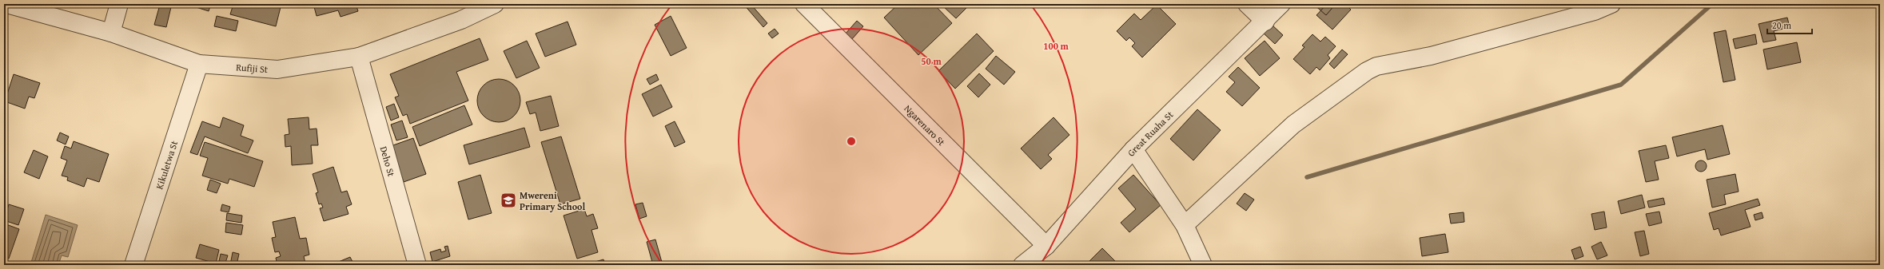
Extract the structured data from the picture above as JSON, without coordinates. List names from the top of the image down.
{
  "streets": {
    "street": [
      "Rufiji St",
      "Ngarenaro St",
      "Great Ruaha St",
      "Deho St",
      "Kikuletwa St"
    ]
  },
  "crossings": [
    ["Rufiji St", "Deho St"],
    ["Rufiji St", "Kikuletwa St"],
    ["Ngarenaro St", "Great Ruaha St"]
  ],
  "places": {
    "school or university": ["Mwereni Primary School"]
  },
  "scale_bar": "20 m",
  "rings": ["100 m", "50 m"]
}
